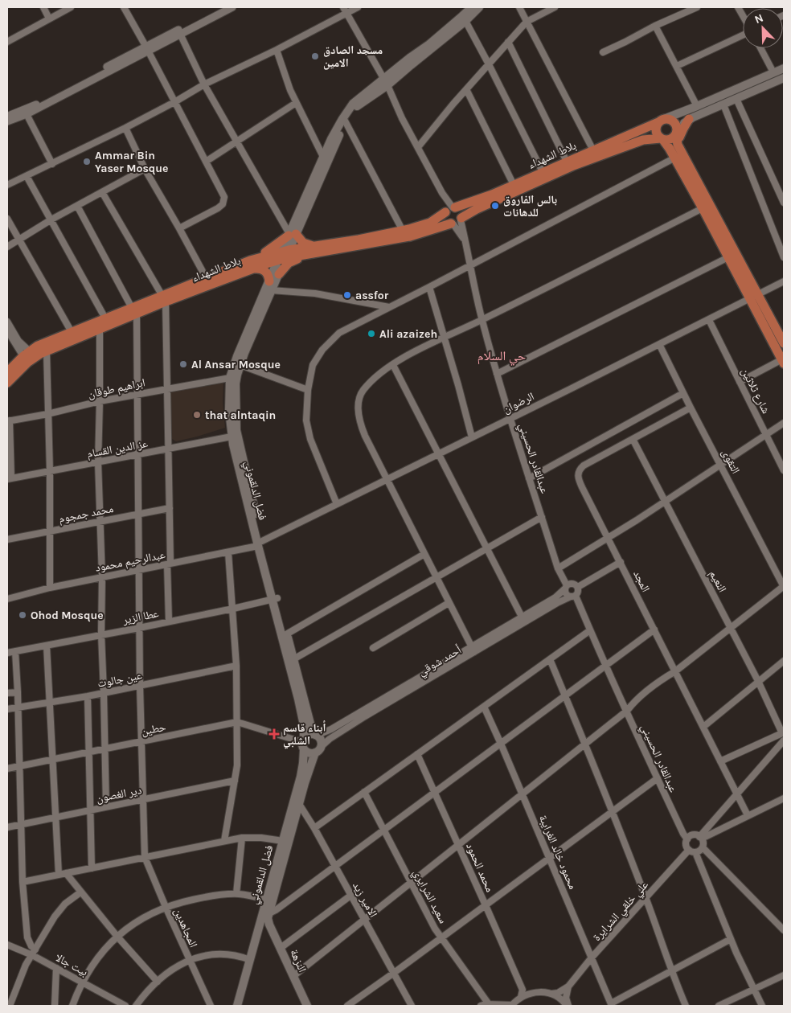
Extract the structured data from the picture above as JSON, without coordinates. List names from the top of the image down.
{
  "streets": {
    "main road": ["بلاط الشهداء", "فضل الدلقموني", "النزهة"],
    "street": [
      "ابراهيم طوقان",
      "شارع ثلاثين",
      "الرضوان",
      "عز الدين القسام",
      "عبدالقادر الحسيني",
      "التقوى",
      "محمد جمجوم",
      "عبدالرحيم محمود",
      "المجد",
      "النعيم",
      "عطا الزير",
      "أحمد شوقي",
      "عين جالوت",
      "حطين",
      "دير الغصون",
      "محمود خالد الغرايبة",
      "محمد الحمود",
      "سعيد الشرايري",
      "الامير زيد",
      "علي خلقي الشرايرة",
      "المجاهدين",
      "بيت جالا"
    ]
  },
  "crossings": [
    ["بلاط الشهداء", "عبدالقادر الحسيني"],
    ["بلاط الشهداء", "فضل الدلقموني"],
    ["ابراهيم طوقان", "فضل الدلقموني"],
    ["شارع ثلاثين", "الرضوان"],
    ["الرضوان", "عبدالقادر الحسيني"],
    ["الرضوان", "التقوى"],
    ["الرضوان", "فضل الدلقموني"],
    ["الرضوان", "عبدالرحيم محمود"],
    ["عز الدين القسام", "فضل الدلقموني"],
    ["عبدالقادر الحسيني", "أحمد شوقي"],
    ["عبدالقادر الحسيني", "علي خلقي الشرايرة"],
    ["التقوى", "المجد"],
    ["فضل الدلقموني", "عبدالرحيم محمود"],
    ["فضل الدلقموني", "عطا الزير"],
    ["فضل الدلقموني", "أحمد شوقي"],
    ["فضل الدلقموني", "حطين"],
    ["المجد", "النعيم"],
    ["أحمد شوقي", "حطين"],
    ["محمود خالد الغرايبة", "علي خلقي الشرايرة"]
  ],
  "districts": ["حي السلام"],
  "places": {
    "other": [
      "مسجد الصادق الامين",
      "Ammar Bin Yaser Mosque",
      "بالس الفاروق للدهانات",
      "assfor",
      "Ali azaizeh",
      "Al Ansar Mosque",
      "that alntaqin",
      "Ohod Mosque"
    ],
    "health": ["أبناء قاسم الشلبي"]
  },
  "north": "top left"
}
